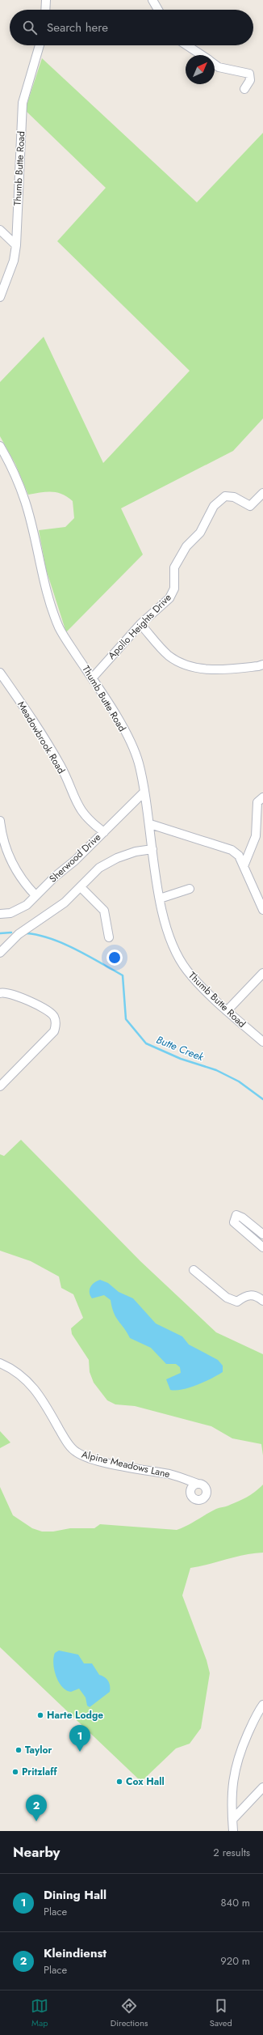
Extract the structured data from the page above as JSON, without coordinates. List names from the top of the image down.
{
  "streets": {
    "street": [
      "Thumb Butte Road",
      "Apollo Heights Drive",
      "Meadowbrook Road",
      "Sherwood Drive",
      "Alpine Meadows Lane"
    ]
  },
  "crossings": [
    ["Thumb Butte Road", "Apollo Heights Drive"],
    ["Thumb Butte Road", "Sherwood Drive"],
    ["Meadowbrook Road", "Sherwood Drive"]
  ],
  "water": ["Butte Creek"],
  "places": [
    "Harte Lodge",
    "Taylor",
    "Pritzlaff",
    "Cox Hall"
  ],
  "north": "top right",
  "page": {
    "search": "Search here",
    "pins": ["1", "2"],
    "heading": ["Nearby", "2 results"],
    "list": [
      {
        "mark": "1",
        "name": "Dining Hall",
        "note": "Place",
        "value": "840 m"
      },
      {
        "mark": "2",
        "name": "Kleindienst",
        "note": "Place",
        "value": "920 m"
      }
    ],
    "nav": ["Map", "Directions", "Saved"]
  }
}
